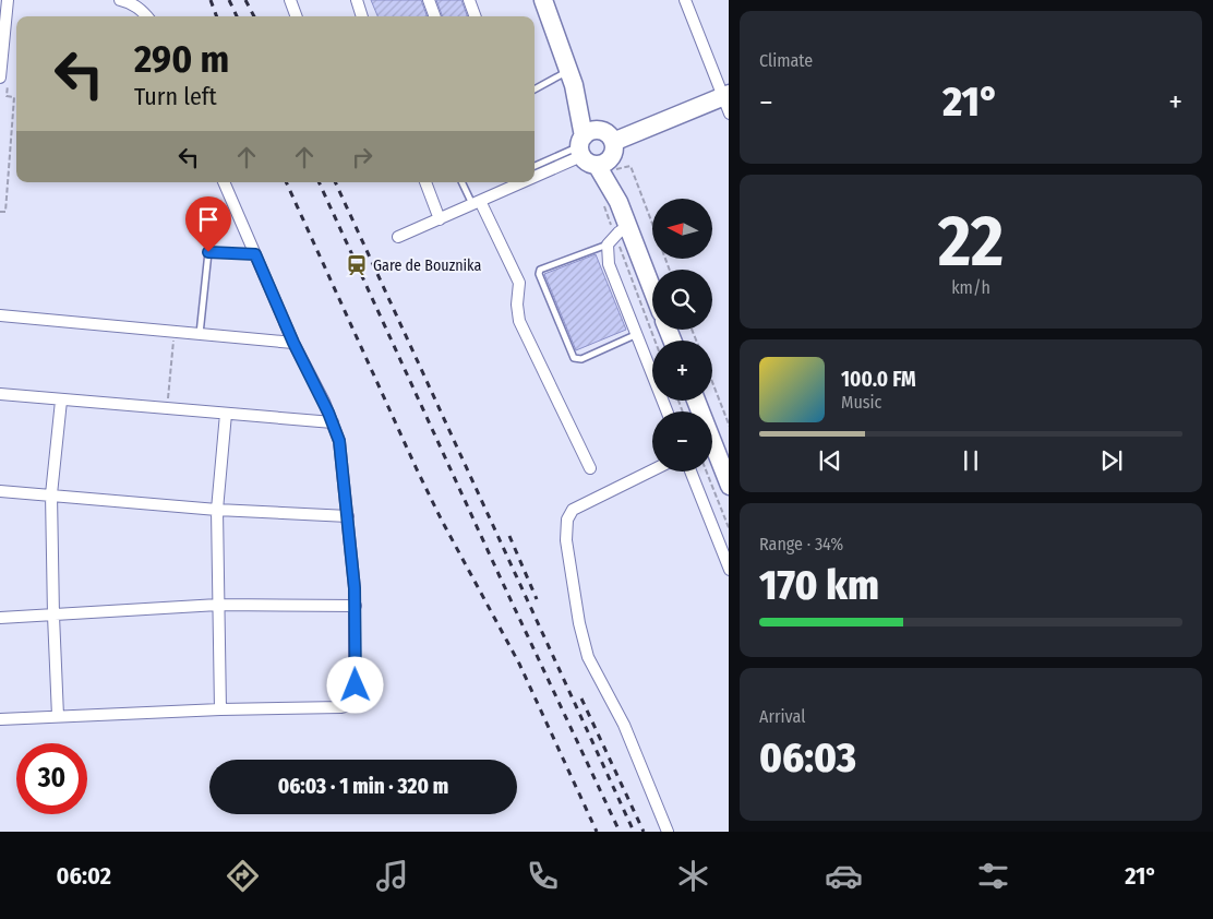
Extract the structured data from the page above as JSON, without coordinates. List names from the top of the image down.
{
  "places": {
    "station": ["Gare de Bouznika"]
  },
  "north": "left",
  "page": {
    "tile": [
      "Climate",
      ["22", "km/h"],
      ["Range · 34%", "170 km"],
      ["Arrival", "06:03"]
    ],
    "turn": ["290 m", "Turn left"],
    "heat": ["−", "21°", "+"],
    "map_buttons": ["+", "−"],
    "song": ["100.0 FM", "Music"],
    "limit": "30",
    "trip": "06:03 · 1 min · 320 m",
    "tabs": ["06:02", "21°"]
  }
}
